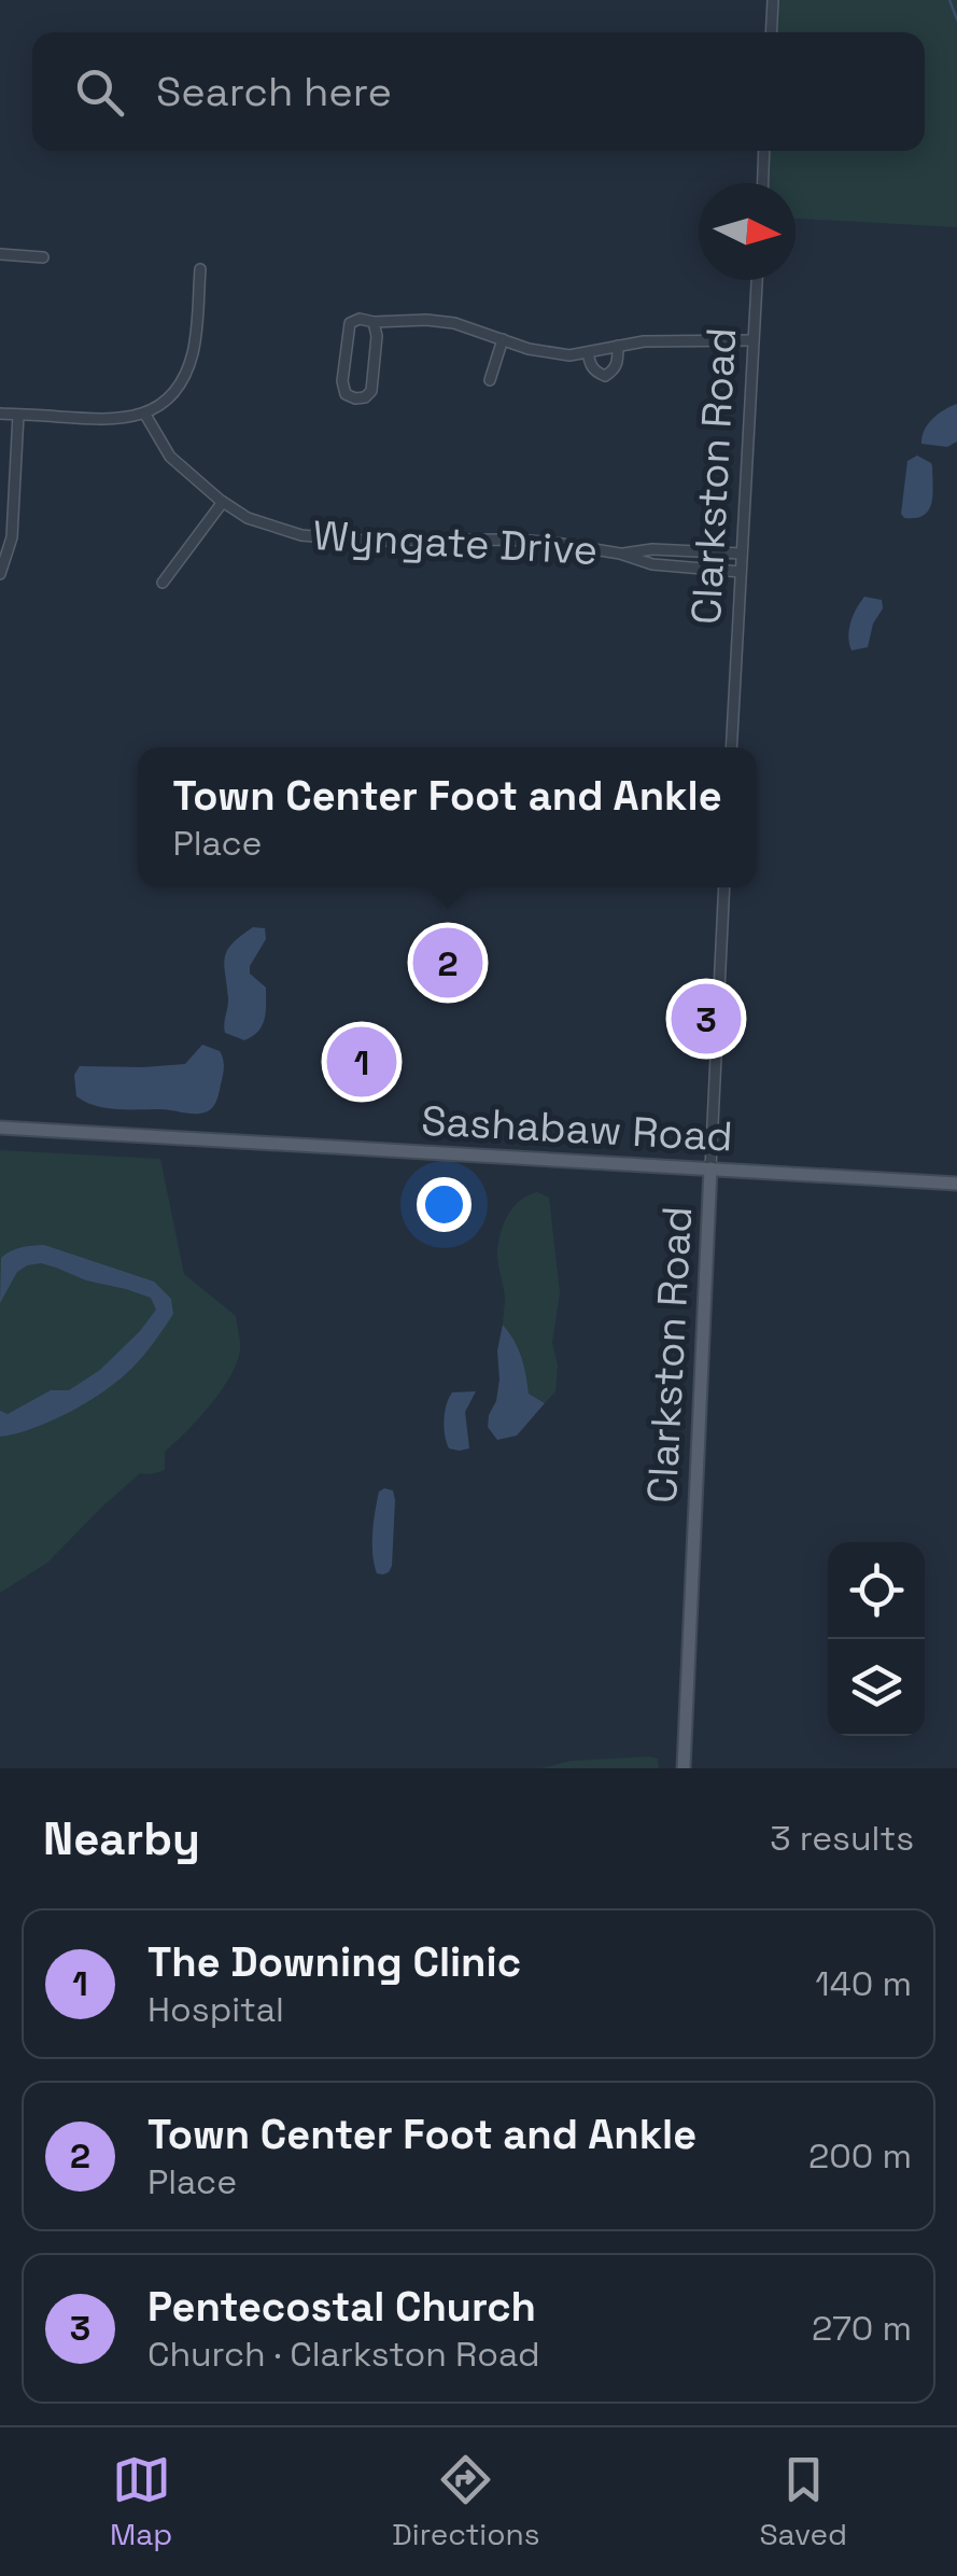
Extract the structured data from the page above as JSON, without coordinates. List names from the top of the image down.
{
  "streets": {
    "main road": ["Clarkston Road", "Sashabaw Road"],
    "street": ["Wyngate Drive"]
  },
  "crossings": [
    ["Clarkston Road", "Wyngate Drive"],
    ["Clarkston Road", "Sashabaw Road"]
  ],
  "north": "right",
  "page": {
    "search": "Search here",
    "popup": ["Town Center Foot and Ankle", "Place"],
    "pins": ["2", "3", "1"],
    "heading": ["Nearby", "3 results"],
    "list": [
      {
        "mark": "1",
        "name": "The Downing Clinic",
        "note": "Hospital",
        "value": "140 m"
      },
      {
        "mark": "2",
        "name": "Town Center Foot and Ankle",
        "note": "Place",
        "value": "200 m"
      },
      {
        "mark": "3",
        "name": "Pentecostal Church",
        "note": "Church · Clarkston Road",
        "value": "270 m"
      }
    ],
    "nav": ["Map", "Directions", "Saved"]
  }
}
